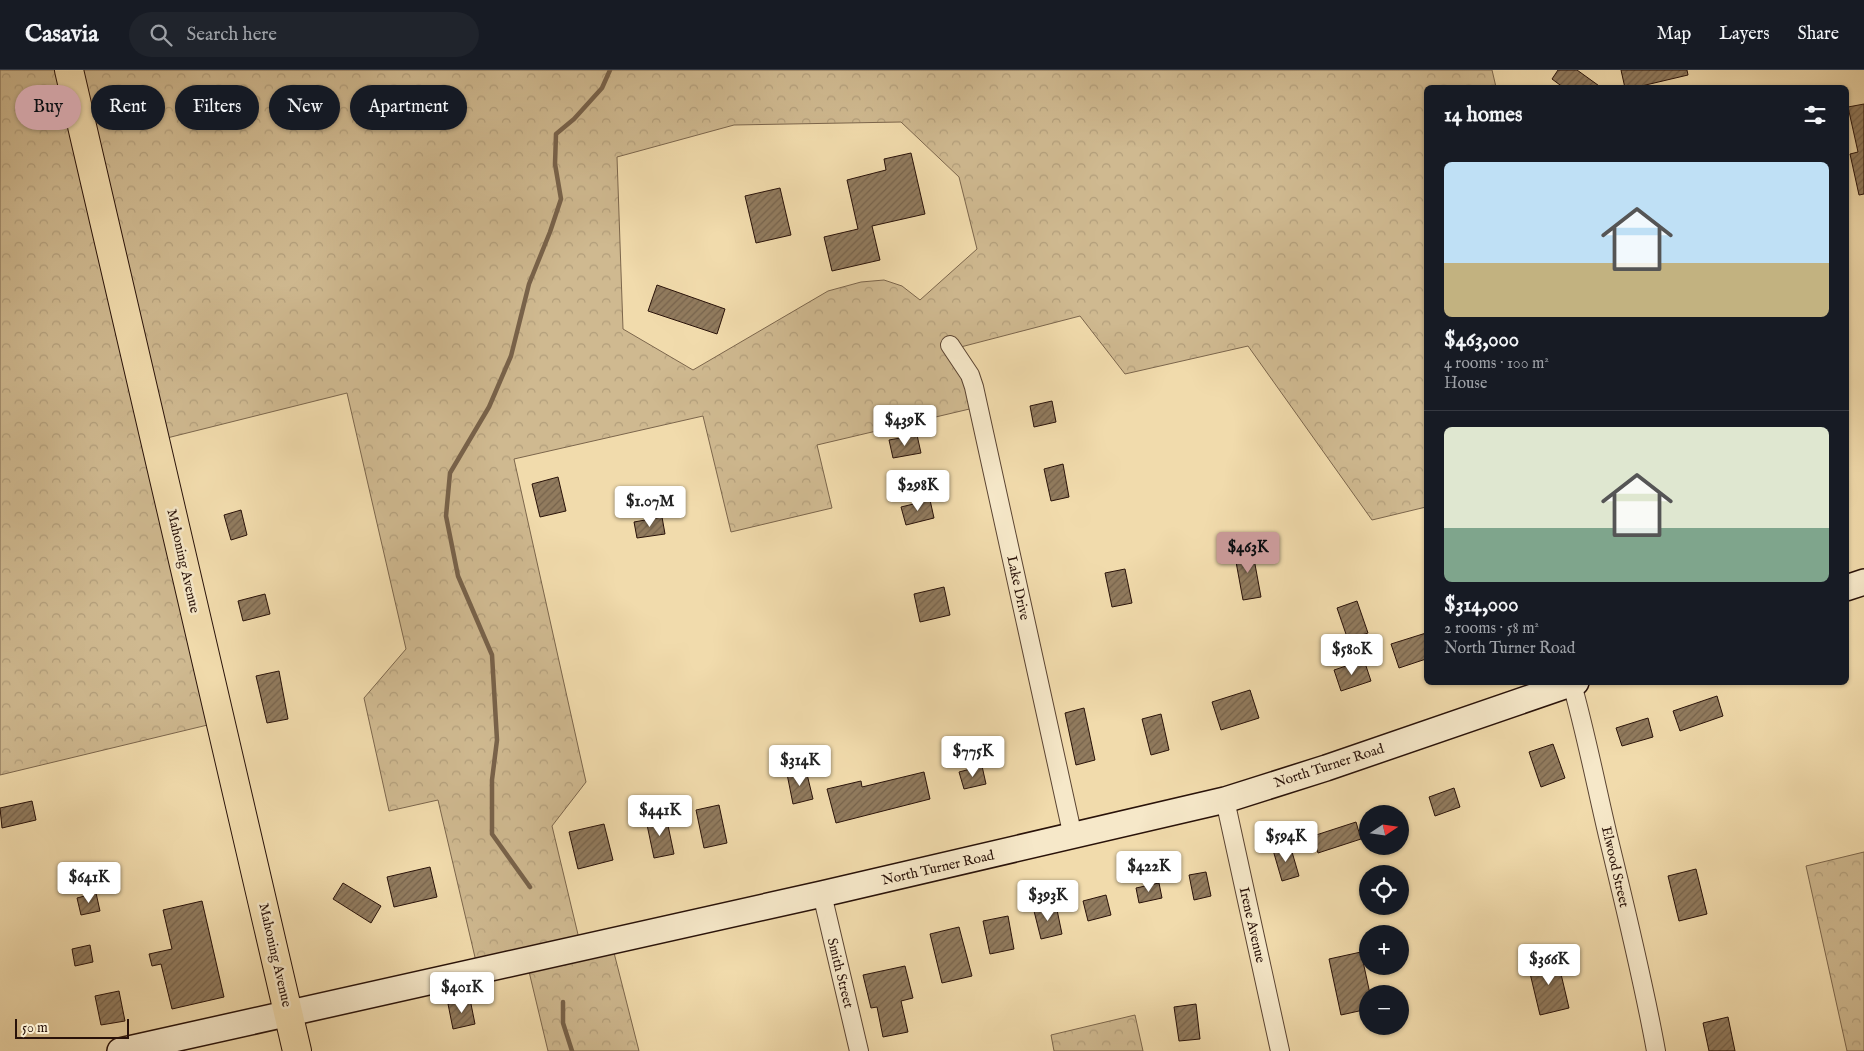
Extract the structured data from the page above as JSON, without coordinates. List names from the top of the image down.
{
  "streets": {
    "main road": ["Mahoning Avenue"],
    "street": [
      "Lake Drive",
      "North Turner Road",
      "Elwood Street",
      "Irene Avenue",
      "Smith Street"
    ]
  },
  "crossings": [
    ["Mahoning Avenue", "North Turner Road"],
    ["Lake Drive", "North Turner Road"],
    ["North Turner Road", "Irene Avenue"],
    ["North Turner Road", "Smith Street"]
  ],
  "scale_bar": "50 m",
  "north": "right",
  "page": {
    "header": "Casavia",
    "search": "Search here",
    "nav": ["Map", "Layers", "Share"],
    "chip": [
      "Buy",
      "Rent",
      "Filters",
      "New",
      "Apartment"
    ],
    "heading": "14 homes",
    "list": [
      {
        "name": "$463,000",
        "note": "4 rooms · 100 m² · House"
      },
      {
        "name": "$314,000",
        "note": "2 rooms · 58 m² · North Turner Road"
      }
    ],
    "price": [
      "$439K",
      "$298K",
      "$1.07M",
      "$463K",
      "$580K",
      "$775K",
      "$314K",
      "$441K",
      "$594K",
      "$422K",
      "$641K",
      "$393K",
      "$366K",
      "$401K"
    ],
    "map_buttons": ["+", "−"],
    "scale": "50 m"
  }
}
